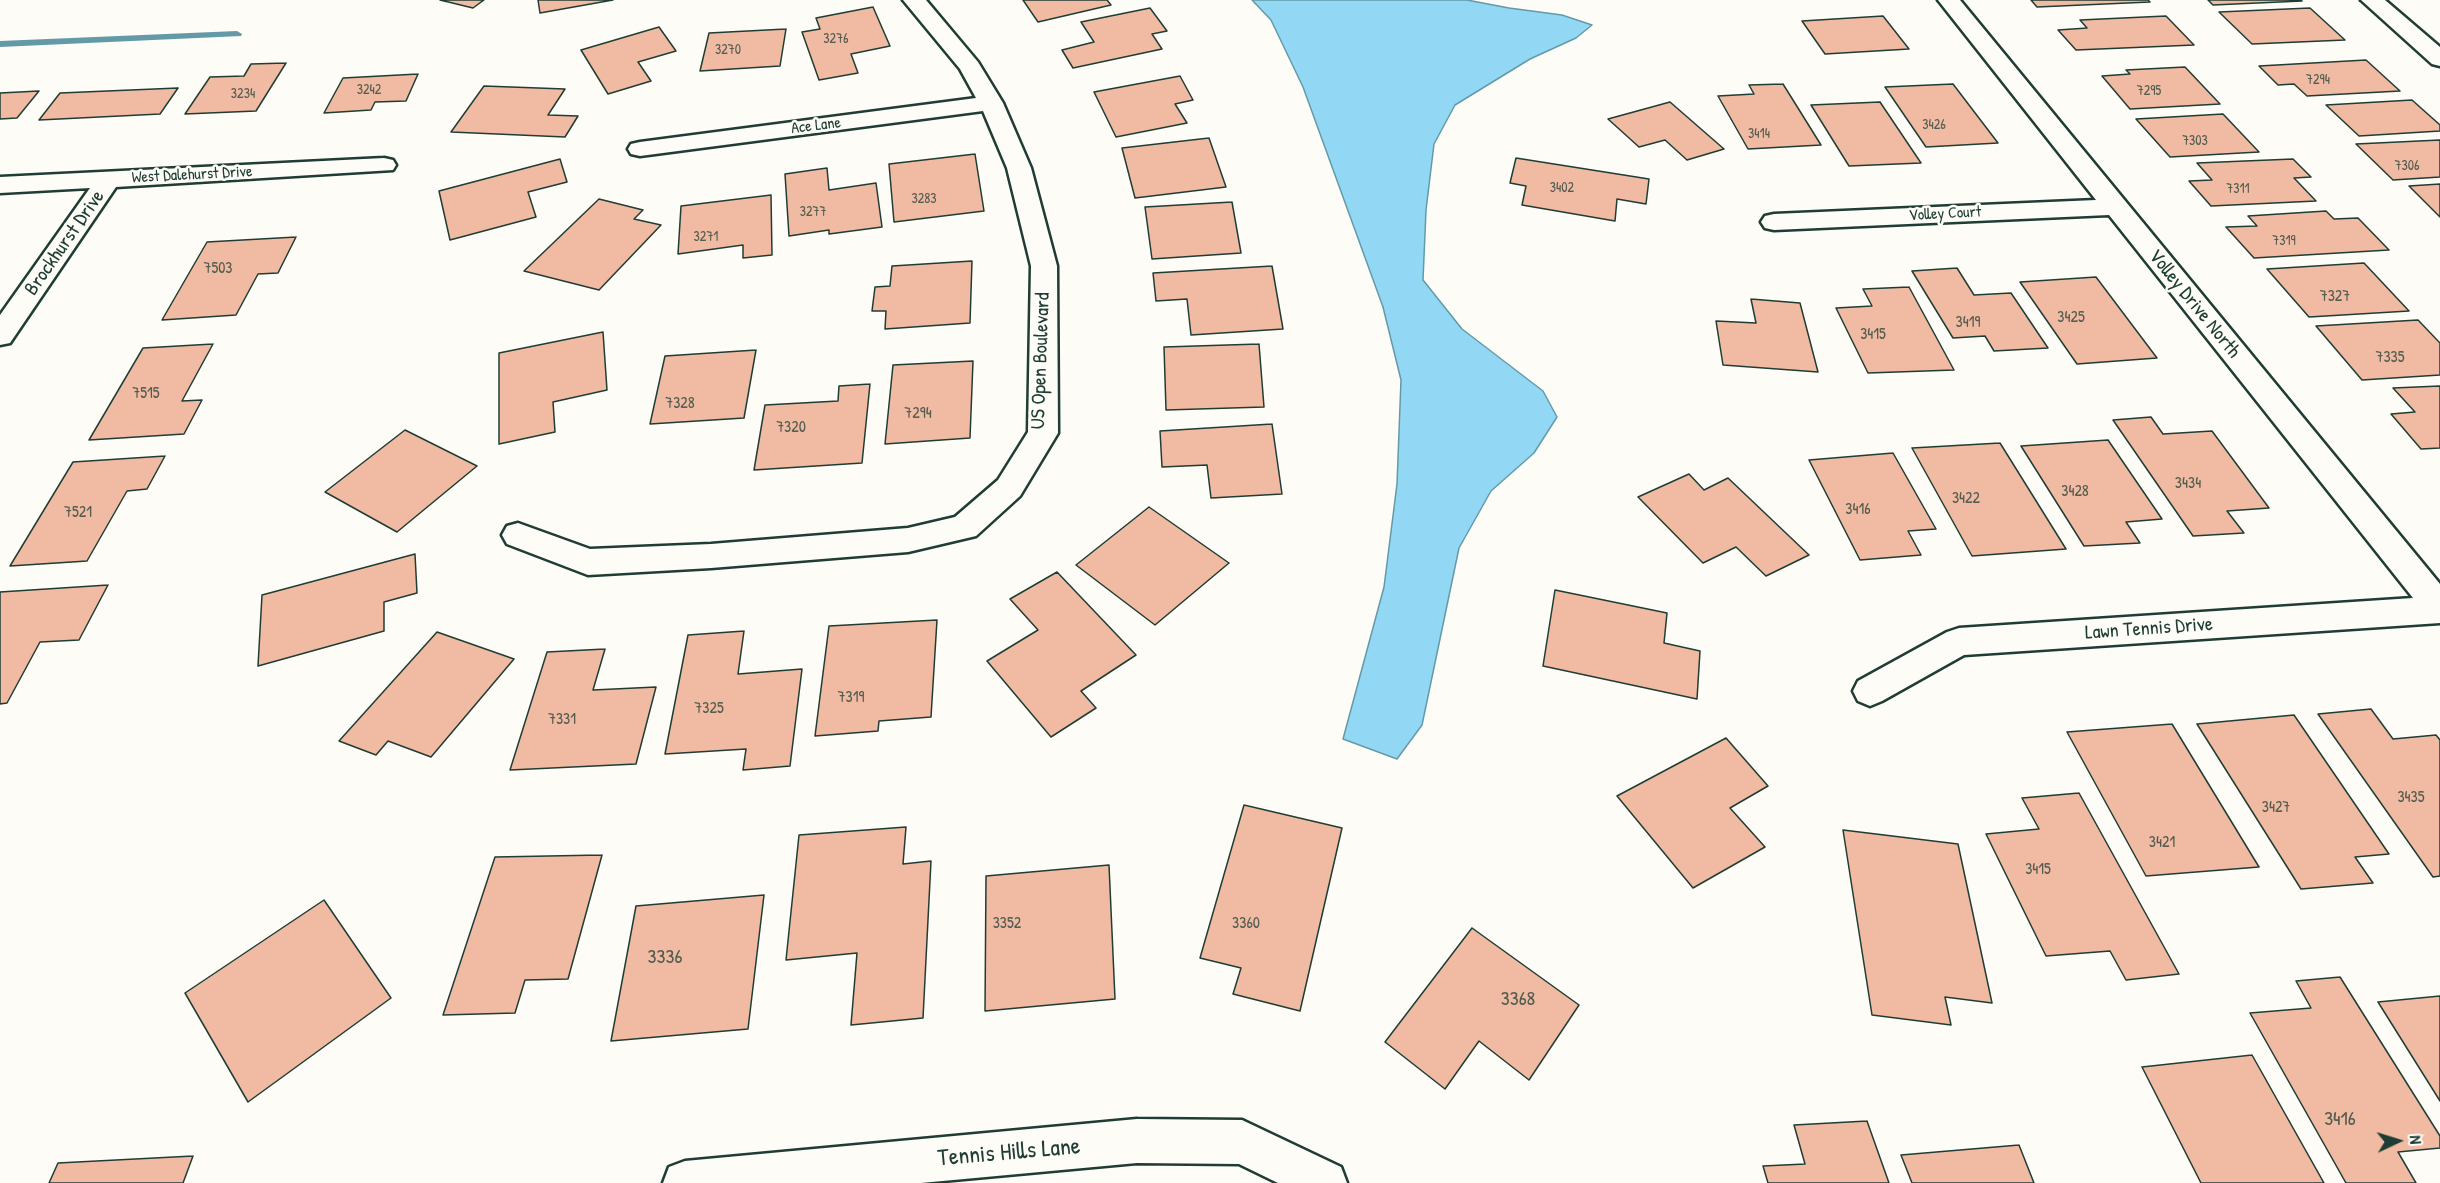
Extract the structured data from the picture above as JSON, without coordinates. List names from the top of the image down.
{
  "streets": {
    "street": [
      "Ace Lane",
      "West Dalehurst Drive",
      "Volley Court",
      "Brockhurst Drive",
      "Volley Drive North",
      "US Open Boulevard",
      "Lawn Tennis Drive",
      "Tennis Hills Lane"
    ]
  },
  "crossings": [
    ["Ace Lane", "US Open Boulevard"],
    ["West Dalehurst Drive", "Brockhurst Drive"],
    ["Volley Court", "Volley Drive North"],
    ["Volley Drive North", "Lawn Tennis Drive"]
  ],
  "house_numbers": [
    "3276",
    "3270",
    "7294",
    "3242",
    "7295",
    "3234",
    "3426",
    "3414",
    "7303",
    "7306",
    "3402",
    "7311",
    "3283",
    "3277",
    "3271",
    "7319",
    "7503",
    "7327",
    "3425",
    "3419",
    "3415",
    "7335",
    "7515",
    "7328",
    "7294",
    "7320",
    "3434",
    "3428",
    "3422",
    "3416",
    "7521",
    "7319",
    "7325",
    "7331",
    "3435",
    "3427",
    "3421",
    "3415",
    "3352",
    "3360",
    "3336",
    "3368",
    "3416"
  ],
  "north": "right"
}
